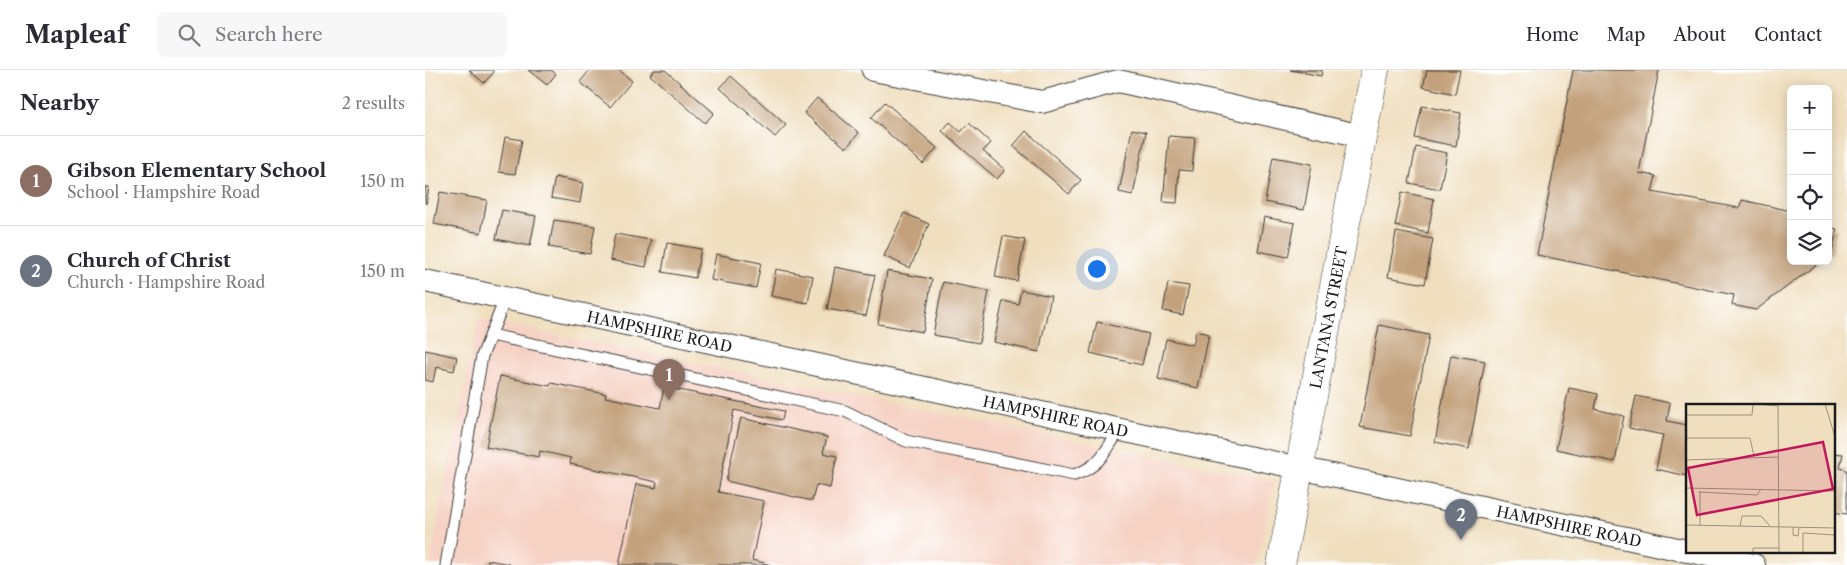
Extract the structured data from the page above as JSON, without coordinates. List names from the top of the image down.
{
  "streets": {
    "street": ["LANTANA STREET", "HAMPSHIRE ROAD"]
  },
  "crossings": [
    ["LANTANA STREET", "HAMPSHIRE ROAD"]
  ],
  "page": {
    "header": "Mapleaf",
    "search": "Search here",
    "nav": [
      "Home",
      "Map",
      "About",
      "Contact"
    ],
    "heading": ["Nearby", "2 results"],
    "map_buttons": ["+", "−"],
    "list": [
      {
        "mark": "1",
        "name": "Gibson Elementary School",
        "note": "School · Hampshire Road",
        "value": "150 m"
      },
      {
        "mark": "2",
        "name": "Church of Christ",
        "note": "Church · Hampshire Road",
        "value": "150 m"
      }
    ],
    "pins": ["1", "2"]
  }
}
